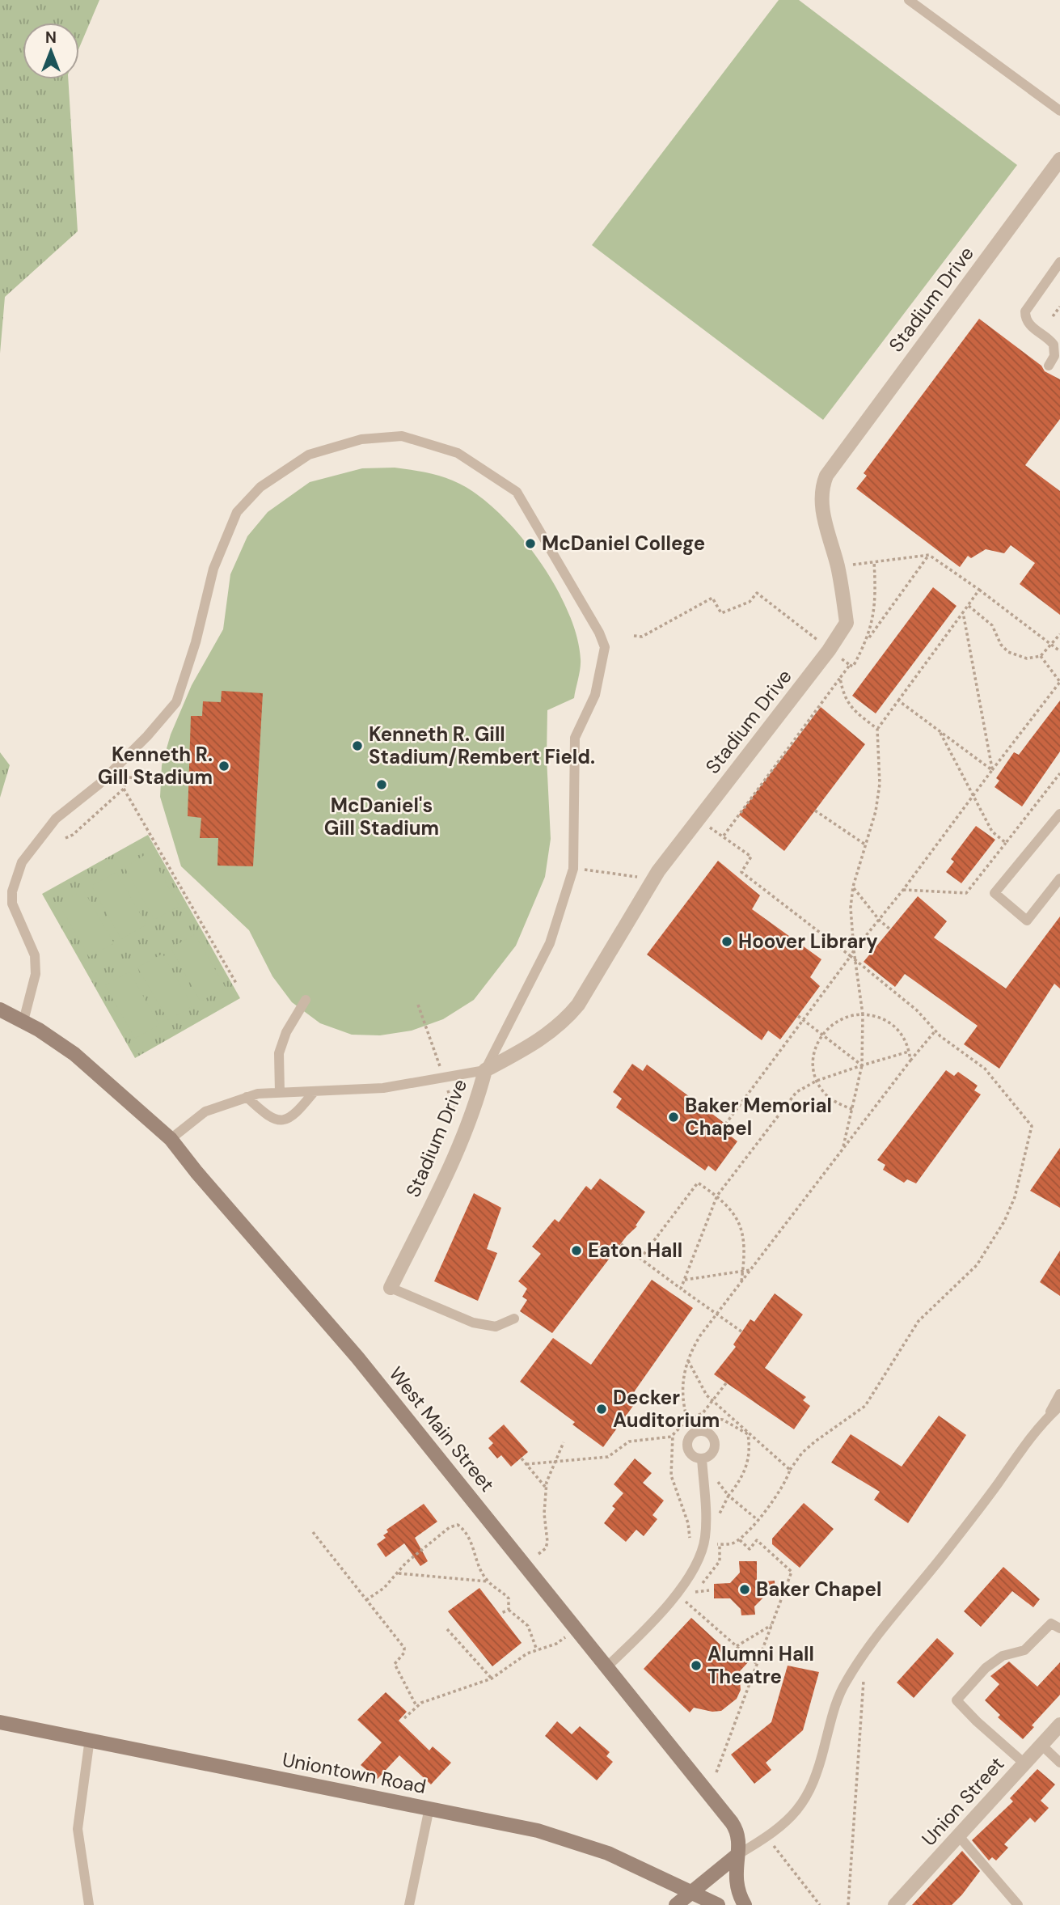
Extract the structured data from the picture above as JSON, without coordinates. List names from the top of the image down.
{
  "streets": {
    "street": [
      "Stadium Drive",
      "West Main Street",
      "Uniontown Road",
      "Union Street"
    ]
  },
  "places": [
    "McDaniel College",
    "Kenneth R. Gill Stadium/Rembert Field.",
    "Kenneth R. Gill Stadium",
    "McDaniel's Gill Stadium",
    "Hoover Library",
    "Baker Memorial Chapel",
    "Eaton Hall",
    "Decker Auditorium",
    "Baker Chapel",
    "Alumni Hall Theatre"
  ],
  "north": "top"
}
